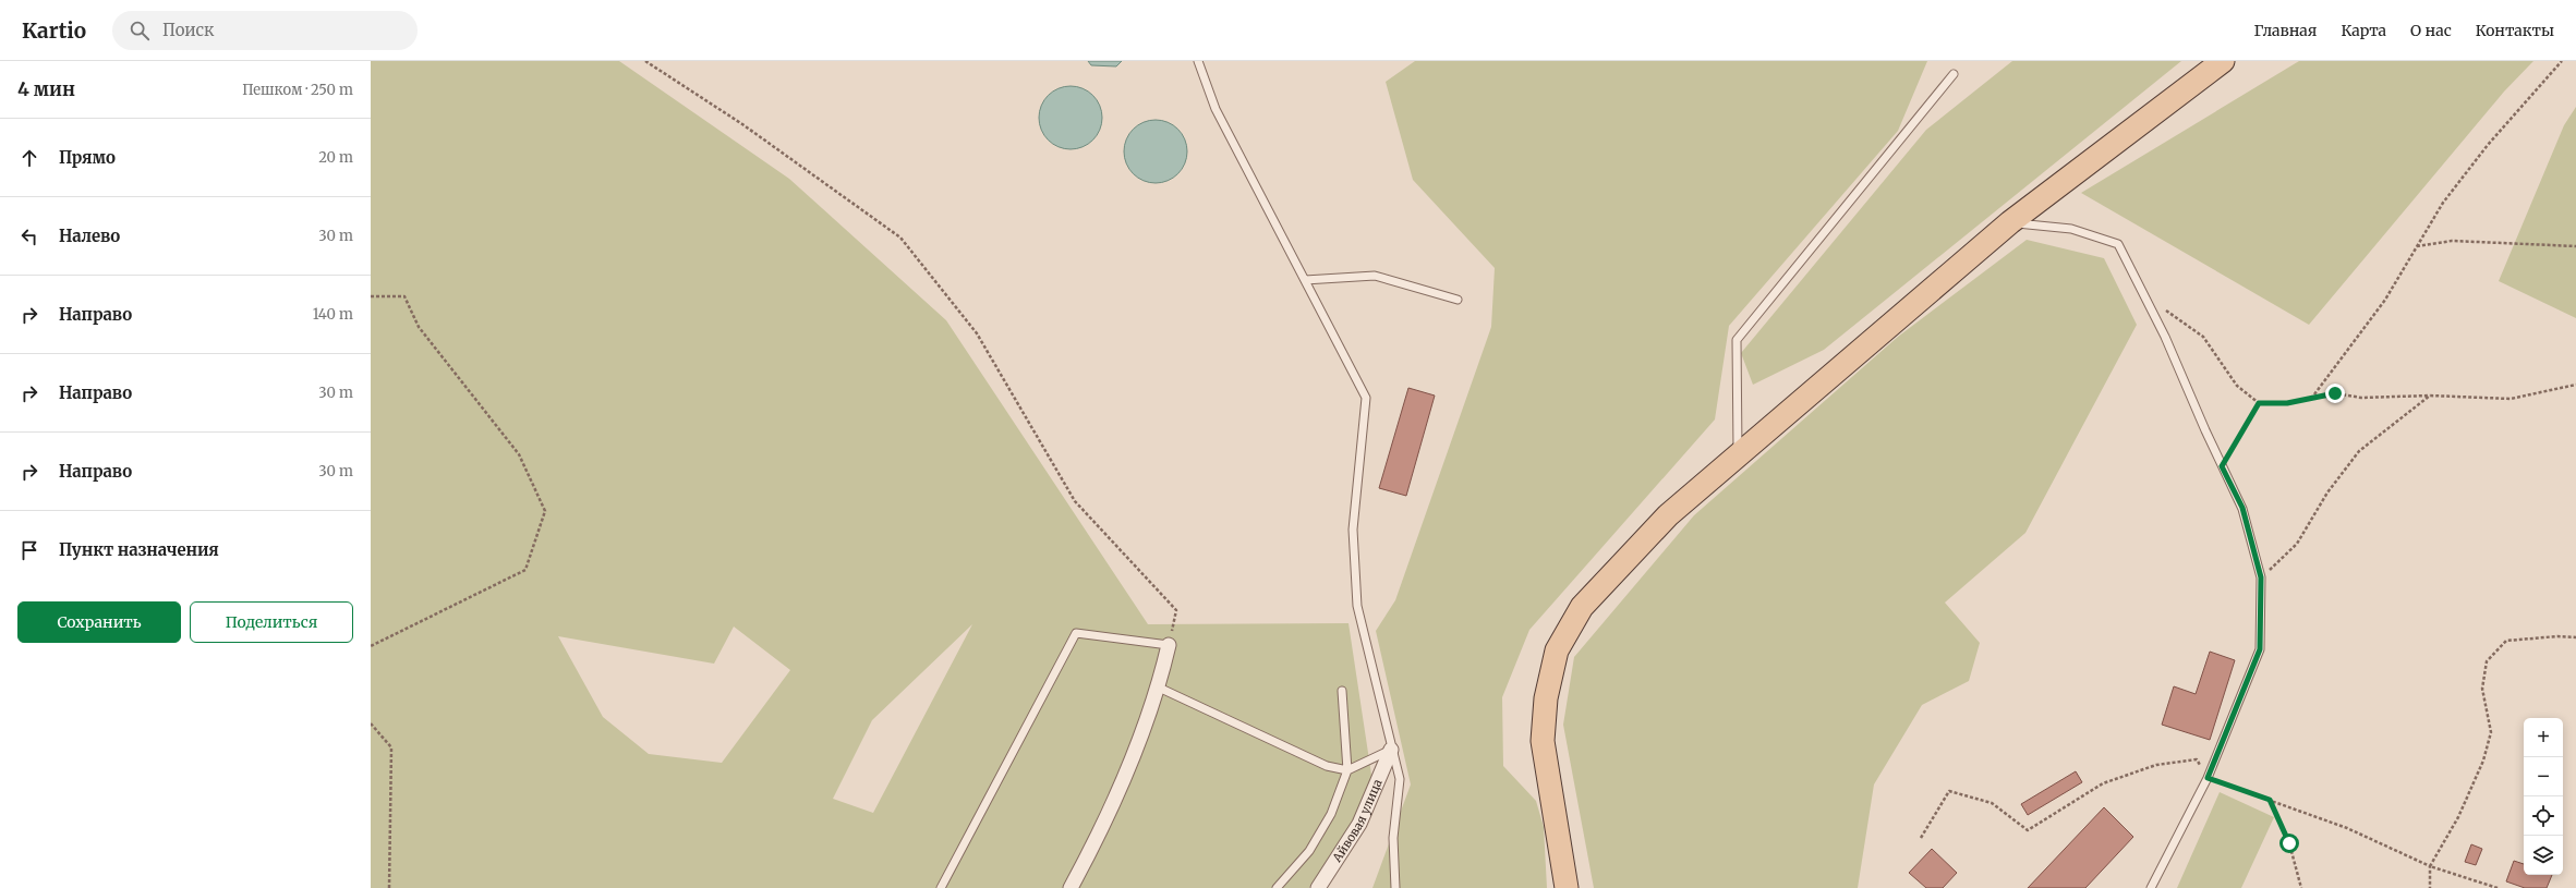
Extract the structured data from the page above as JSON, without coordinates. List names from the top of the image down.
{
  "streets": {
    "street": ["Айвовая улица"]
  },
  "page": {
    "header": "Kartio",
    "search": "Поиск",
    "nav": [
      "Главная",
      "Карта",
      "О нас",
      "Контакты"
    ],
    "heading": ["4 мин", "Пешком · 250 m"],
    "list": [
      ["Прямо", "20 m"],
      ["Налево", "30 m"],
      ["Направо", "140 m"],
      ["Направо", "30 m"],
      ["Направо", "30 m"],
      "Пункт назначения"
    ],
    "buttons": ["Сохранить", "Поделиться"],
    "map_buttons": ["+", "−"]
  }
}
